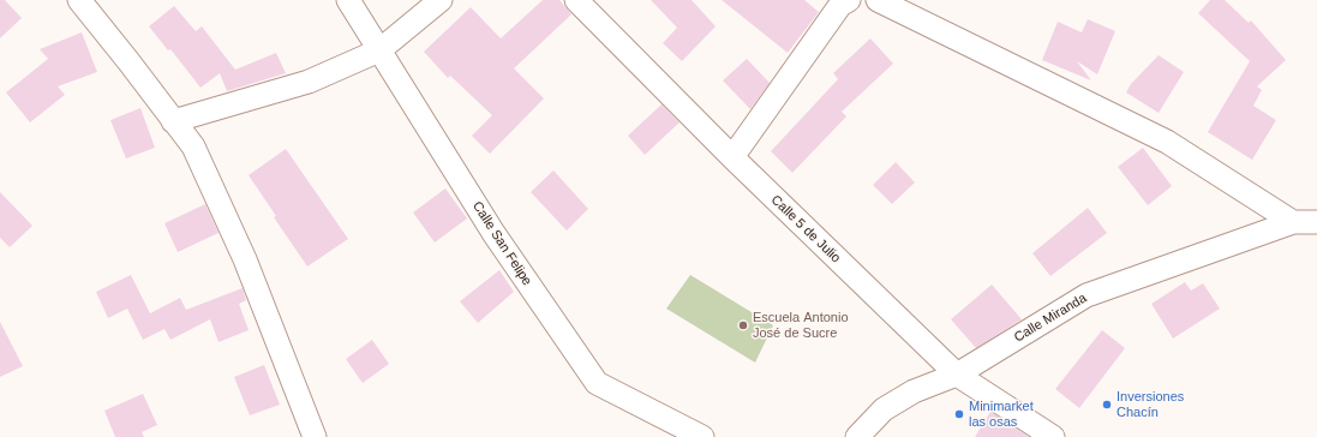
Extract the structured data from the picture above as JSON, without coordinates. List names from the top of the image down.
{
  "streets": {
    "street": ["Calle 5 de Julio", "Calle San Felipe", "Calle Miranda"]
  },
  "crossings": [
    ["Calle 5 de Julio", "Calle Miranda"]
  ],
  "places": ["Escuela Antonio José de Sucre", "Inversiones Chacín", "Minimarket las osas"]
}
